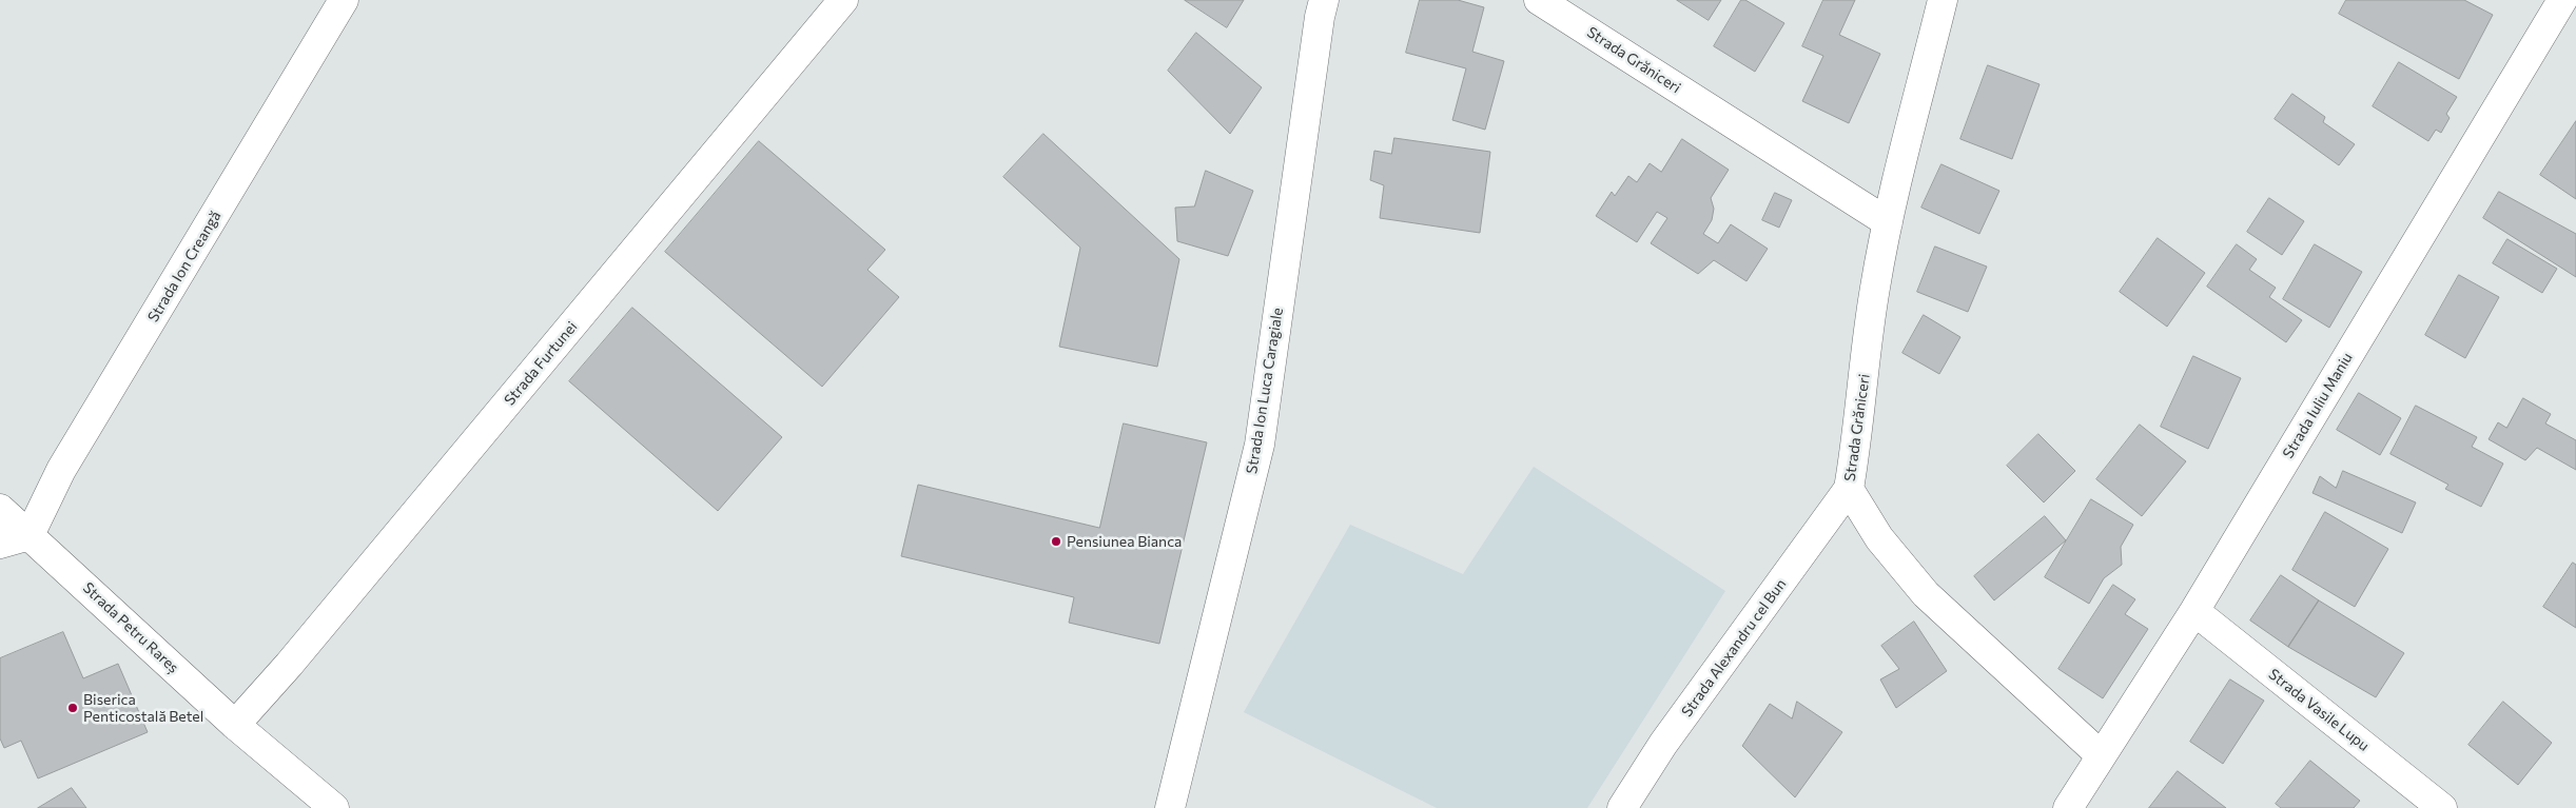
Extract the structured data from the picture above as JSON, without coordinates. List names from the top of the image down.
{
  "streets": {
    "street": [
      "Strada Grăniceri",
      "Strada Ion Creangă",
      "Strada Furtunei",
      "Strada Ion Luca Caragiale",
      "Strada Iuliu Maniu",
      "Strada Petru Rareș",
      "Strada Alexandru cel Bun",
      "Strada Vasile Lupu"
    ]
  },
  "crossings": [
    ["Strada Grăniceri", "Strada Iuliu Maniu"],
    ["Strada Grăniceri", "Strada Alexandru cel Bun"],
    ["Strada Ion Creangă", "Strada Petru Rareș"],
    ["Strada Furtunei", "Strada Petru Rareș"],
    ["Strada Iuliu Maniu", "Strada Vasile Lupu"]
  ],
  "places": ["Pensiunea Bianca", "Biserica Penticostală Betel"]
}
